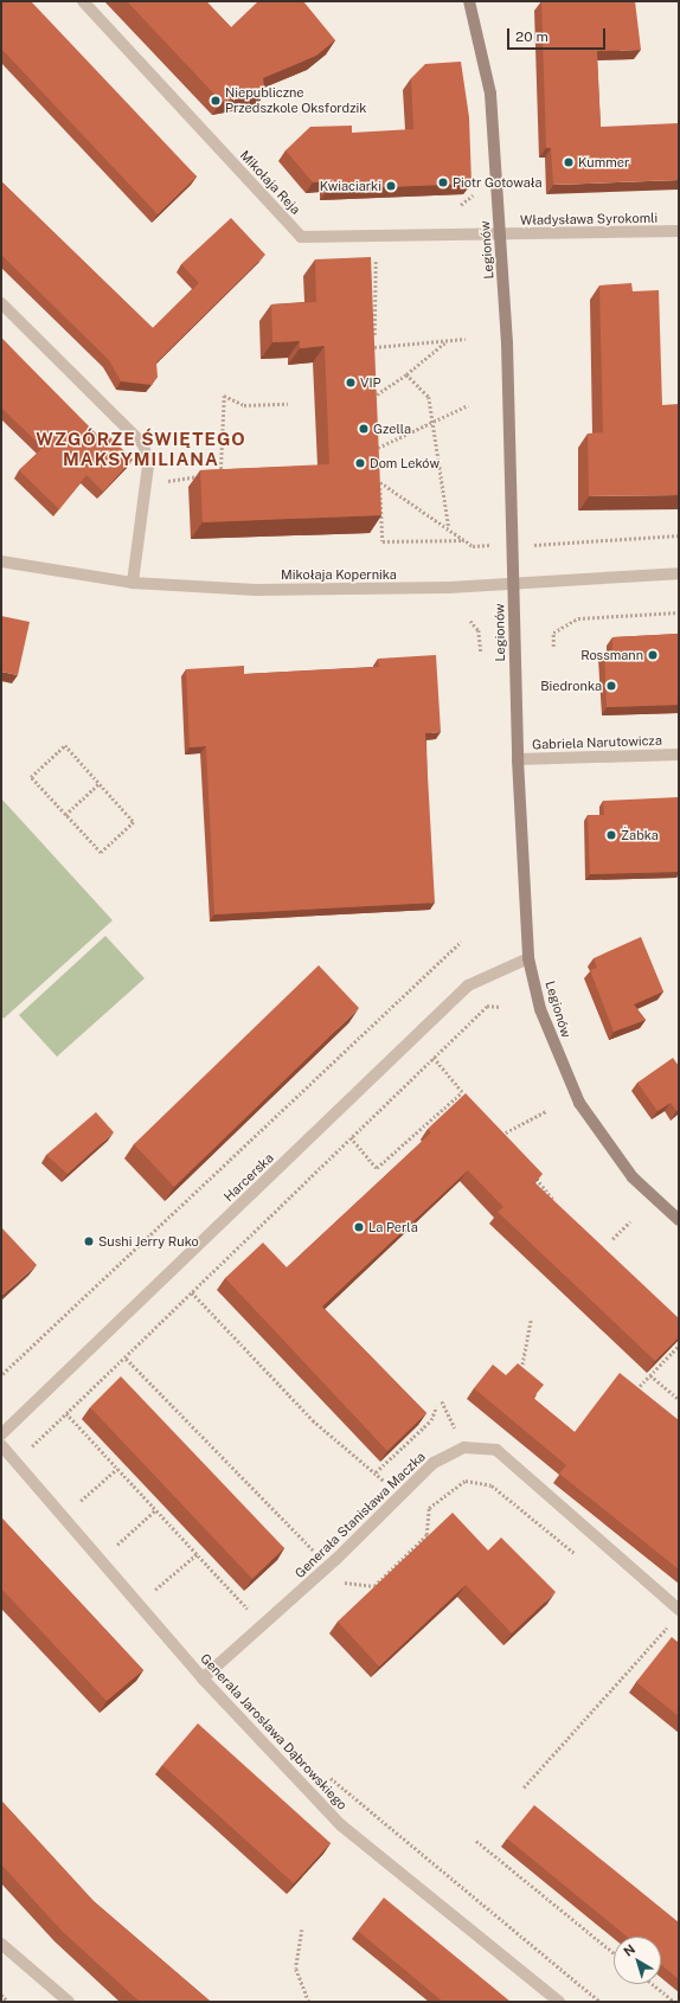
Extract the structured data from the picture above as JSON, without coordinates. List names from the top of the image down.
{
  "streets": {
    "street": [
      "Mikołaja Reja",
      "Władysława Syrokomli",
      "Legionów",
      "Mikołaja Kopernika",
      "Gabriela Narutowicza",
      "Harcerska",
      "Generała Stanisława Maczka",
      "Generała Jarosława Dąbrowskiego"
    ]
  },
  "crossings": [
    ["Mikołaja Reja", "Władysława Syrokomli"],
    ["Mikołaja Reja", "Legionów"],
    ["Władysława Syrokomli", "Legionów"],
    ["Legionów", "Mikołaja Kopernika"],
    ["Legionów", "Gabriela Narutowicza"],
    ["Legionów", "Harcerska"],
    ["Generała Stanisława Maczka", "Generała Jarosława Dąbrowskiego"]
  ],
  "districts": ["WZGÓRZE ŚWIĘTEGO MAKSYMILIANA"],
  "places": [
    "Niepubliczne Przedszkole Oksfordzik",
    "Kummer",
    "Piotr Gotowała",
    "Kwiaciarki",
    "VIP",
    "Gzella",
    "Dom Leków",
    "Rossmann",
    "Biedronka",
    "Żabka",
    "La Perla",
    "Sushi Jerry Ruko"
  ],
  "scale_bar": "20 m",
  "north": "top left"
}
